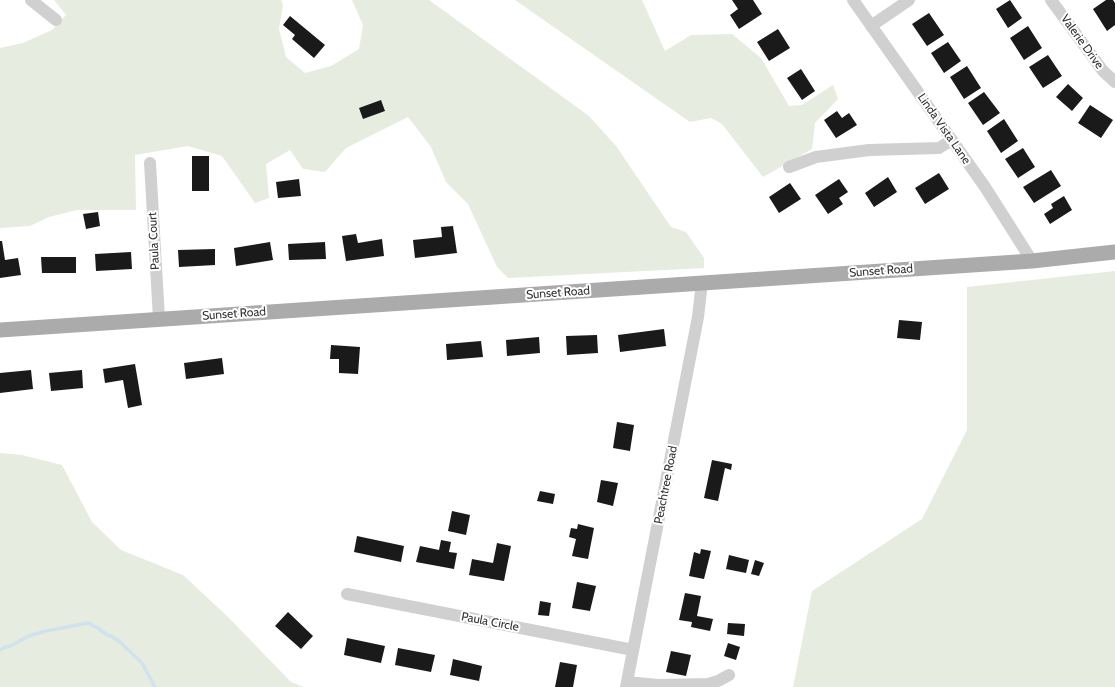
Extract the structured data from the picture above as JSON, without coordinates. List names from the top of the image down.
{
  "streets": {
    "main road": ["Sunset Road"],
    "street": [
      "Valerie Drive",
      "Linda Vista Lane",
      "Paula Court",
      "Peachtree Road",
      "Paula Circle"
    ]
  },
  "crossings": [
    ["Linda Vista Lane", "Sunset Road"],
    ["Paula Court", "Sunset Road"],
    ["Sunset Road", "Peachtree Road"],
    ["Peachtree Road", "Paula Circle"]
  ]
}
